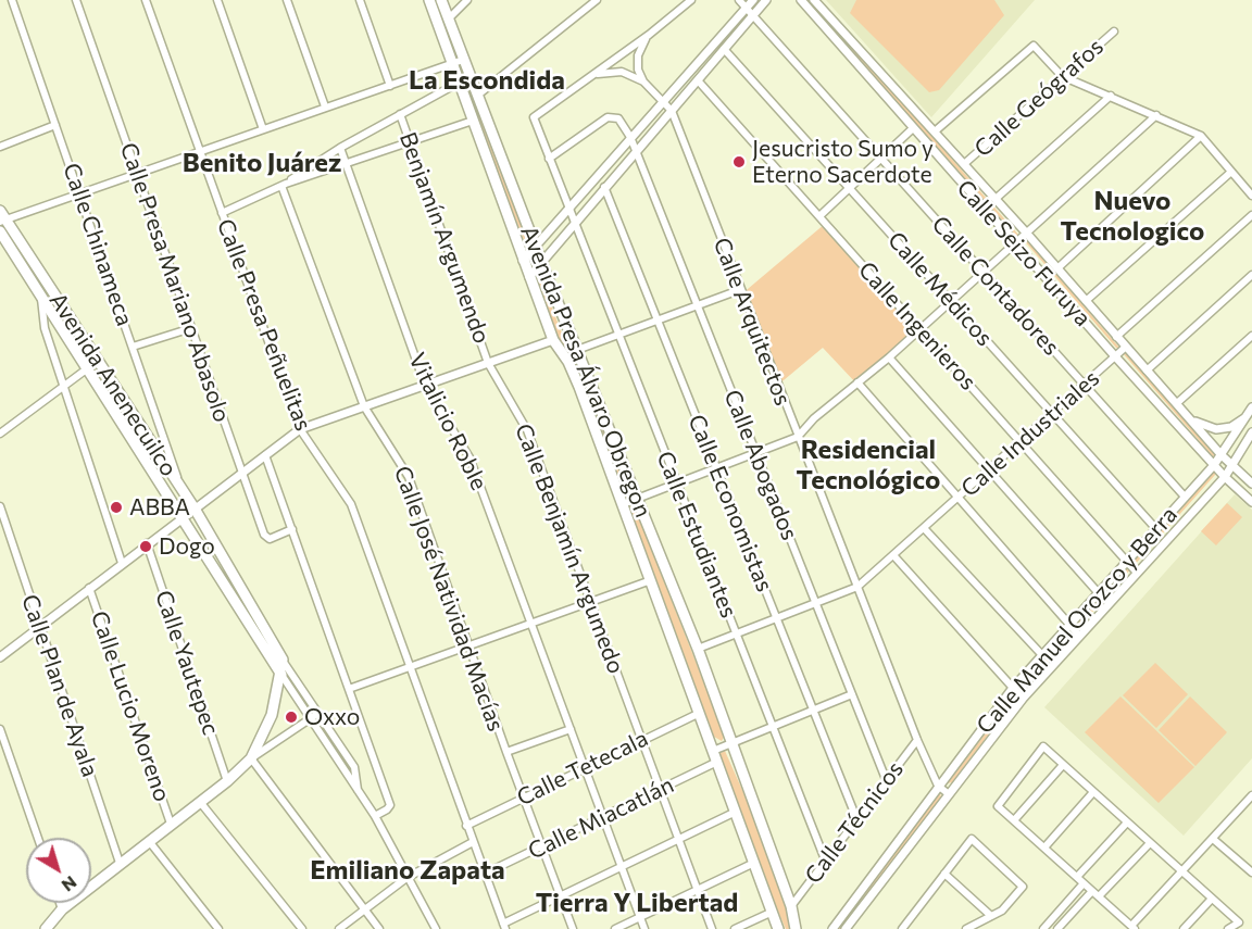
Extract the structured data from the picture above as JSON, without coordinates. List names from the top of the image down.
{
  "streets": {
    "main road": ["Avenida Presa Álvaro Obregon", "Avenida Anenecuilco"],
    "street": [
      "Calle Geógrafos",
      "Benjamín Argumendo",
      "Calle Chinameca",
      "Calle Seizo Furuya",
      "Calle Presa Mariano Abasolo",
      "Calle Contadores",
      "Calle Médicos",
      "Calle Arquitectos",
      "Calle Presa Peñuelitas",
      "Calle Ingenieros",
      "Vitalicio Roble",
      "Calle Industriales",
      "Calle Abogados",
      "Calle Economistas",
      "Calle Estudiantes",
      "Calle Benjamín Argumedo",
      "Calle José Natividad Macías",
      "Calle Manuel Orozco y Berra",
      "Calle Yautepec",
      "Calle Plan de Ayala",
      "Calle Lucio Moreno",
      "Calle Tetecala",
      "Calle Miacatlán",
      "Calle Técnicos"
    ]
  },
  "crossings": [
    ["Calle Geógrafos", "Calle Seizo Furuya"],
    ["Benjamín Argumendo", "Calle Benjamín Argumedo"],
    ["Calle Chinameca", "Avenida Anenecuilco"],
    ["Calle Seizo Furuya", "Calle Industriales"],
    ["Calle Seizo Furuya", "Calle Manuel Orozco y Berra"],
    ["Calle Contadores", "Calle Industriales"],
    ["Calle Contadores", "Calle Manuel Orozco y Berra"],
    ["Calle Médicos", "Calle Industriales"],
    ["Calle Médicos", "Calle Manuel Orozco y Berra"],
    ["Calle Arquitectos", "Calle Industriales"],
    ["Calle Arquitectos", "Calle Manuel Orozco y Berra"],
    ["Calle Arquitectos", "Calle Técnicos"],
    ["Calle Presa Peñuelitas", "Calle Tetecala"],
    ["Calle Presa Peñuelitas", "Calle Miacatlán"],
    ["Calle Ingenieros", "Calle Industriales"],
    ["Calle Ingenieros", "Calle Manuel Orozco y Berra"],
    ["Avenida Presa Álvaro Obregon", "Calle Industriales"],
    ["Avenida Presa Álvaro Obregon", "Calle Tetecala"],
    ["Avenida Presa Álvaro Obregon", "Calle Miacatlán"],
    ["Avenida Presa Álvaro Obregon", "Calle Técnicos"],
    ["Vitalicio Roble", "Calle Tetecala"],
    ["Vitalicio Roble", "Calle Miacatlán"],
    ["Calle Industriales", "Calle Abogados"],
    ["Calle Industriales", "Calle Economistas"],
    ["Calle Industriales", "Calle Estudiantes"],
    ["Calle Abogados", "Calle Técnicos"],
    ["Calle Economistas", "Calle Técnicos"],
    ["Calle Estudiantes", "Calle Técnicos"],
    ["Calle Benjamín Argumedo", "Calle Tetecala"],
    ["Calle Benjamín Argumedo", "Calle Miacatlán"],
    ["Calle José Natividad Macías", "Calle Tetecala"],
    ["Calle José Natividad Macías", "Calle Miacatlán"]
  ],
  "districts": [
    "La Escondida",
    "Benito Juárez",
    "Nuevo Tecnologico",
    "Residencial Tecnológico",
    "Emiliano Zapata",
    "Tierra Y Libertad"
  ],
  "places": [
    "Jesucristo Sumo y Eterno Sacerdote",
    "ABBA",
    "Dogo",
    "Oxxo"
  ],
  "north": "bottom right"
}
